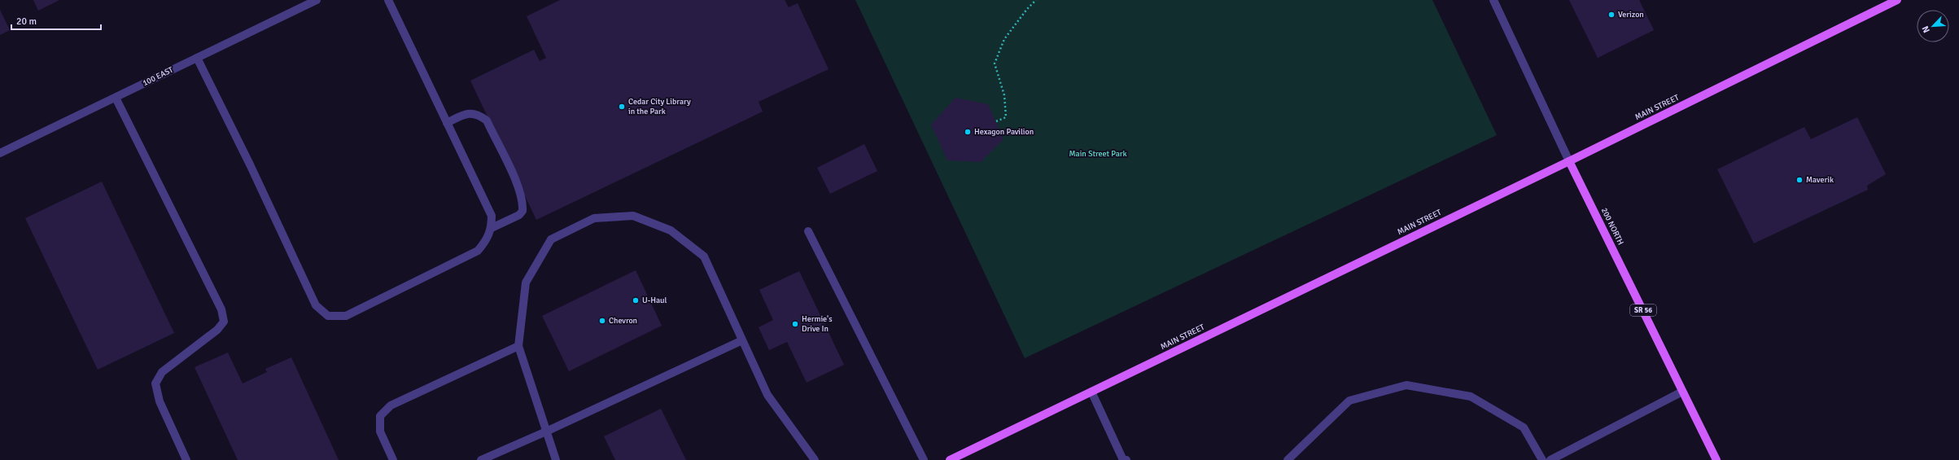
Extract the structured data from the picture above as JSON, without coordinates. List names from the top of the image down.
{
  "streets": {
    "main road": ["MAIN STREET", "200 NORTH", "SR 56"],
    "street": ["100 EAST"]
  },
  "crossings": [
    ["MAIN STREET", "200 NORTH"]
  ],
  "parks": ["Main Street Park"],
  "places": [
    "Verizon",
    "Cedar City Library in the Park",
    "Hexagon Pavilion",
    "Maverik",
    "U-Haul",
    "Chevron",
    "Hermie's Drive In"
  ],
  "scale_bar": "20 m",
  "north": "bottom left"
}
